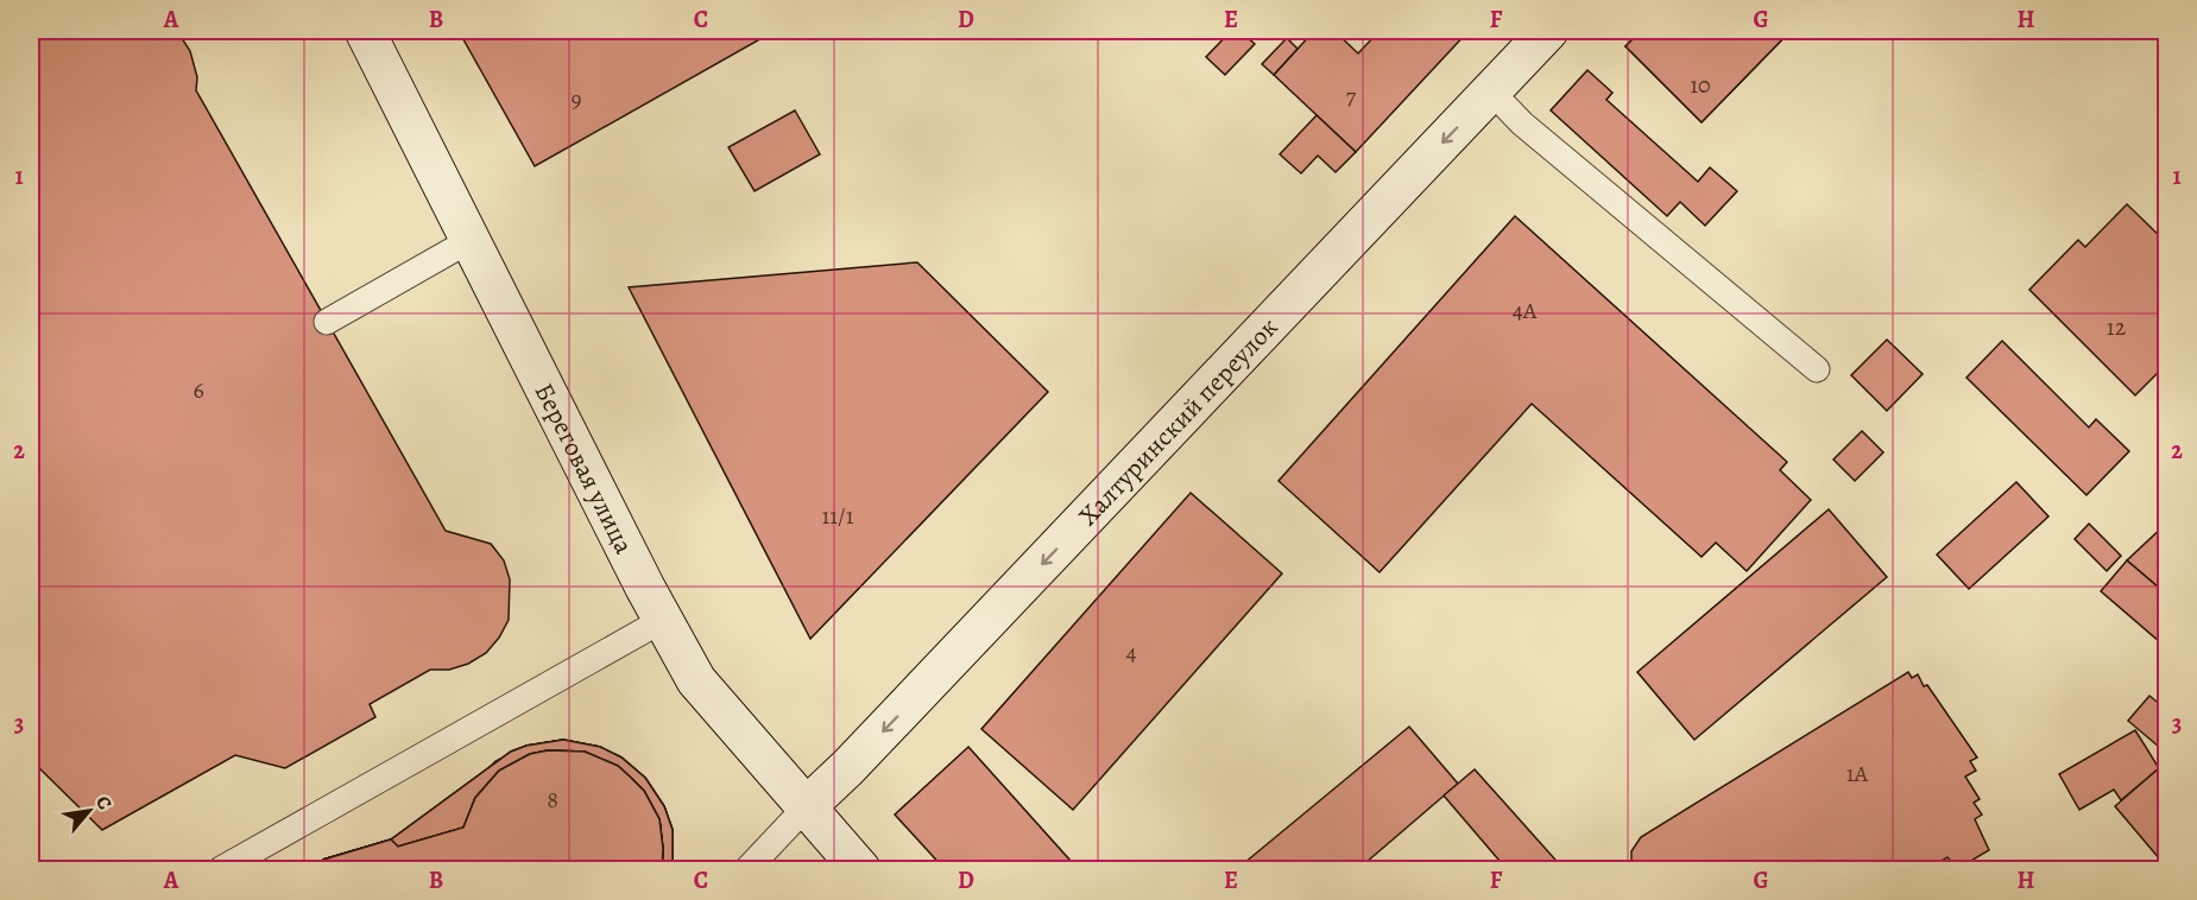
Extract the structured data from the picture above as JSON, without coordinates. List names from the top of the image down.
{
  "streets": {
    "street": ["Халтуринский переулок", "Береговая улица"]
  },
  "crossings": [
    ["Халтуринский переулок", "Береговая улица"]
  ],
  "one_way": ["Халтуринский переулок"],
  "house_numbers": [
    "10",
    "7",
    "9",
    "4А",
    "12",
    "6",
    "11/1",
    "4",
    "1А",
    "8"
  ],
  "north": "top right",
  "grid": {
    "columns": [
      "A",
      "B",
      "C",
      "D",
      "E",
      "F",
      "G",
      "H"
    ],
    "rows": ["1", "2", "3"]
  }
}
